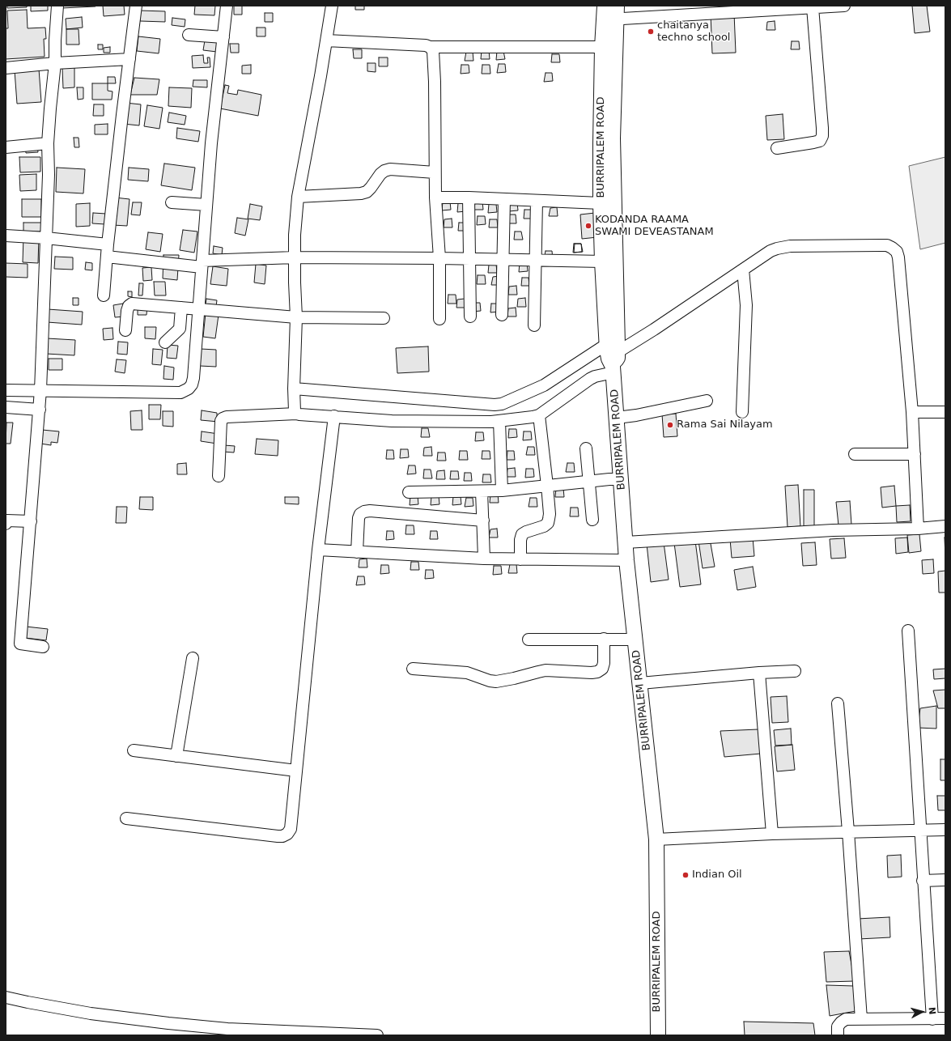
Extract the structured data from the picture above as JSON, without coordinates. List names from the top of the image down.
{
  "streets": {
    "main road": ["BURRIPALEM ROAD"]
  },
  "places": [
    "chaitanya techno school",
    "KODANDA RAAMA SWAMI DEVEASTANAM",
    "Rama Sai Nilayam",
    "Indian Oil"
  ],
  "north": "right"
}
